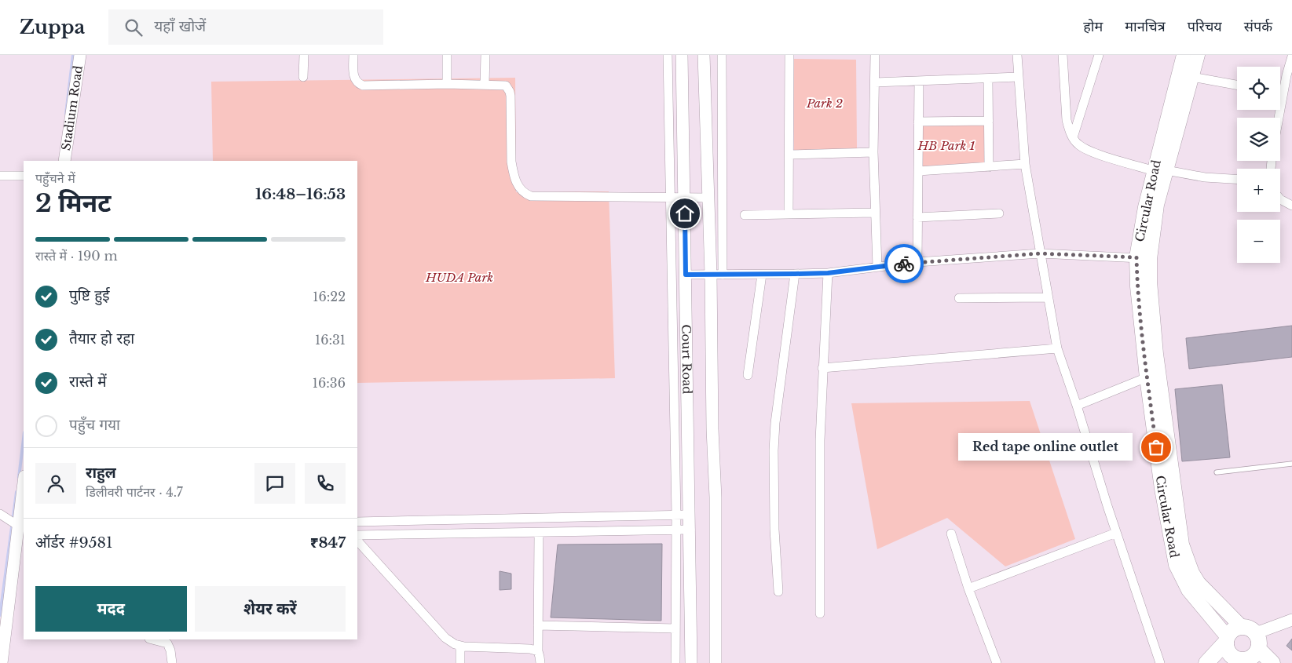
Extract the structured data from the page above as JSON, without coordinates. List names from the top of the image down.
{
  "streets": {
    "main road": ["Circular Road"],
    "street": ["Stadium Road", "Court Road"]
  },
  "parks": ["Park 2", "HB Park 1", "HUDA Park"],
  "places": ["Red tape online outlet"],
  "page": {
    "header": "Zuppa",
    "search": "यहाँ खोजें",
    "nav": [
      "होम",
      "मानचित्र",
      "परिचय",
      "संपर्क"
    ],
    "map_buttons": ["+", "−"],
    "heading": ["2 मिनट", "पहुँचने में", "16:48–16:53"],
    "panel": [
      "राहुल",
      "डिलीवरी पार्टनर · 4.7",
      "ऑर्डर #9581",
      "₹847"
    ],
    "bar": "रास्ते में · 190 m",
    "list": [
      ["पुष्टि हुई", "16:22"],
      ["तैयार हो रहा", "16:31"],
      ["रास्ते में", "16:36"],
      "पहुँच गया"
    ],
    "bubble": "Red tape online outlet",
    "buttons": ["मदद", "शेयर करें"]
  }
}
